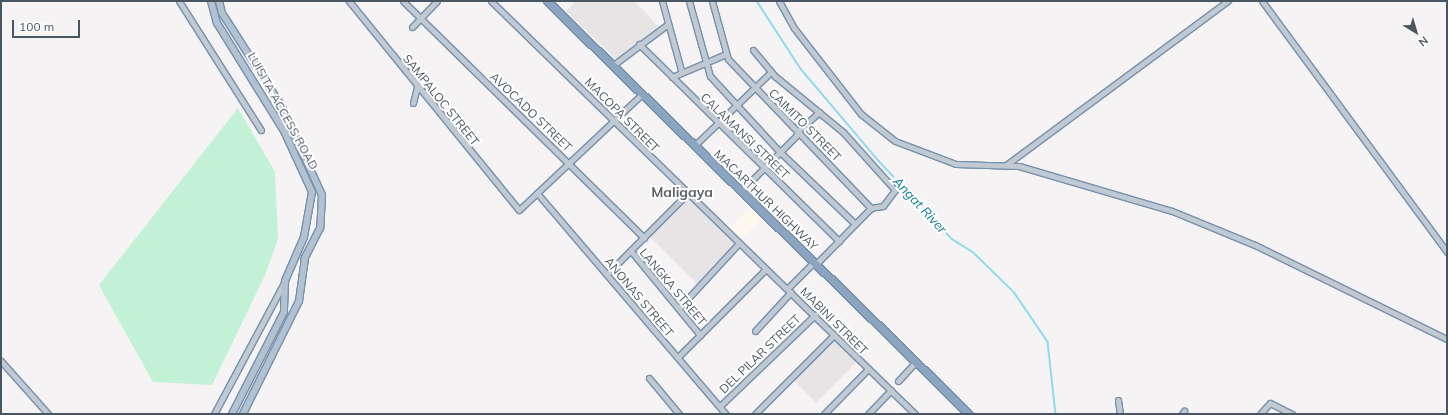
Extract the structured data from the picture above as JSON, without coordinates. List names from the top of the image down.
{
  "streets": {
    "highway": ["MACARTHUR HIGHWAY"],
    "main road": ["LUISITA ACCESS ROAD"],
    "street": [
      "SAMPALOC STREET",
      "AVOCADO STREET",
      "MACOPA STREET",
      "CAIMITO STREET",
      "CALAMANSI STREET",
      "LANGKA STREET",
      "ANONAS STREET",
      "MABINI STREET",
      "DEL PILAR STREET"
    ]
  },
  "crossings": [
    ["SAMPALOC STREET", "ANONAS STREET"],
    ["MACOPA STREET", "MABINI STREET"],
    ["ANONAS STREET", "DEL PILAR STREET"],
    ["MABINI STREET", "DEL PILAR STREET"]
  ],
  "districts": ["Maligaya"],
  "water": ["Angat River"],
  "scale_bar": "100 m",
  "north": "bottom right"
}
